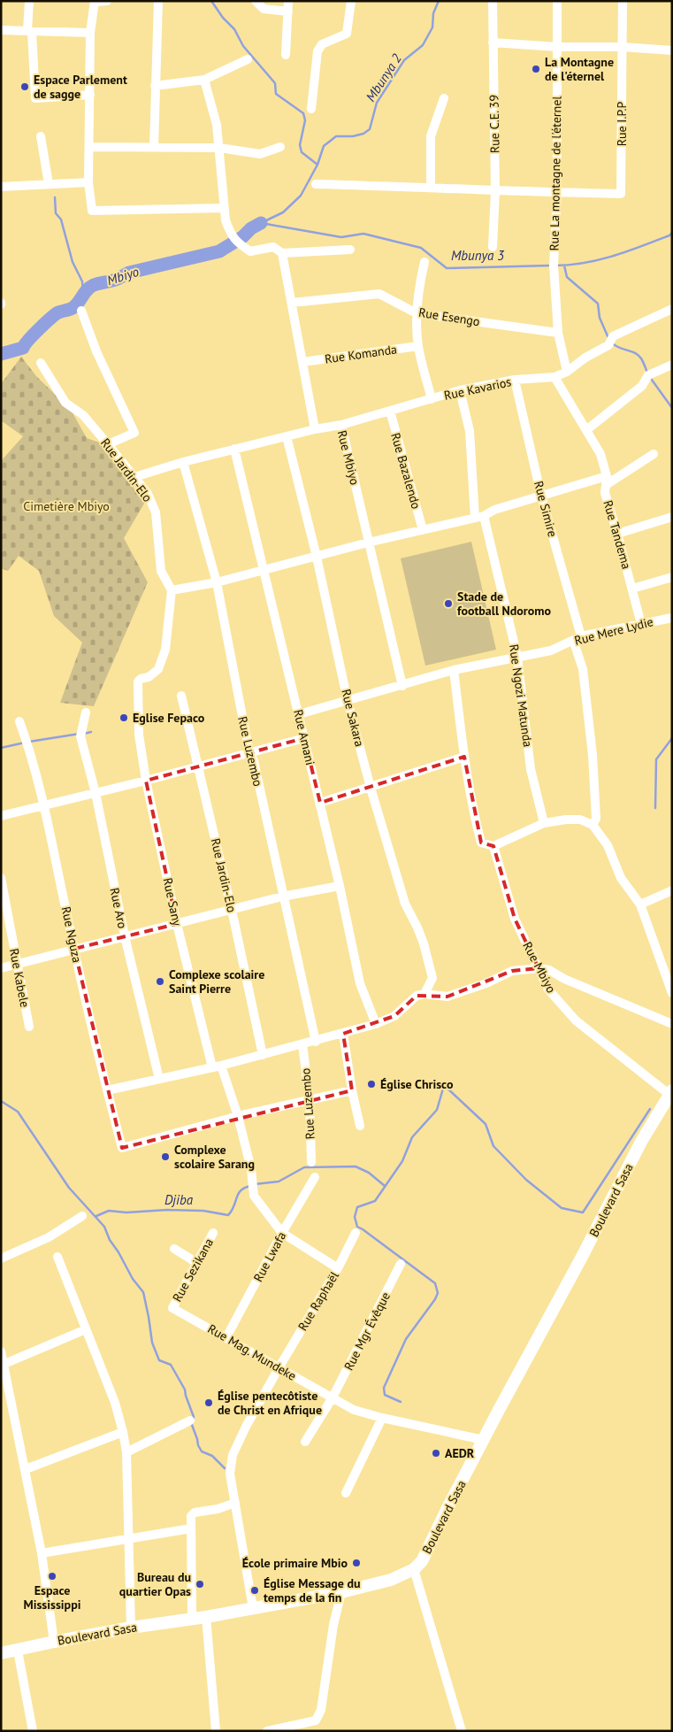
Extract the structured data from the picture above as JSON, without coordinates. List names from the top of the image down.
{
  "streets": {
    "street": [
      "Rue C.E. 39",
      "Rue I.P.P",
      "Rue La montagne de l'éternel",
      "Rue Esengo",
      "Rue Komanda",
      "Rue Kavarios",
      "Rue Mbiyo",
      "Rue Jardin-Elo",
      "Rue Bazalendo",
      "Rue Simire",
      "Rue Tandema",
      "Rue Mere Lydie",
      "Rue Ngozi Matunda",
      "Rue Sakara",
      "Rue Amani",
      "Rue Luzembo",
      "Rue Sany",
      "Rue Aro",
      "Rue Nguza",
      "Rue Kabele",
      "Boulevard Sasa",
      "Rue Lwafa",
      "Rue Sezikana",
      "Rue Raphaël",
      "Rue Mgr Évêque",
      "Rue Mag. Mundeke"
    ]
  },
  "crossings": [
    ["Rue I.P.P", "Rue La montagne de l'éternel"],
    ["Rue La montagne de l'éternel", "Rue Esengo"],
    ["Rue Kavarios", "Rue Mbiyo"],
    ["Rue Kavarios", "Rue Bazalendo"],
    ["Rue Kavarios", "Rue Simire"],
    ["Rue Kavarios", "Rue Tandema"],
    ["Rue Kavarios", "Rue Ngozi Matunda"],
    ["Rue Mbiyo", "Rue Jardin-Elo"],
    ["Rue Mbiyo", "Rue Mere Lydie"],
    ["Rue Mbiyo", "Rue Sakara"],
    ["Rue Mbiyo", "Rue Amani"],
    ["Rue Mbiyo", "Rue Luzembo"],
    ["Rue Mbiyo", "Boulevard Sasa"],
    ["Rue Jardin-Elo", "Rue Sany"],
    ["Rue Simire", "Rue Mere Lydie"],
    ["Rue Tandema", "Rue Mere Lydie"],
    ["Rue Mere Lydie", "Rue Ngozi Matunda"],
    ["Rue Mere Lydie", "Rue Sakara"],
    ["Rue Mere Lydie", "Rue Amani"],
    ["Rue Sany", "Rue Nguza"],
    ["Rue Sany", "Rue Lwafa"],
    ["Rue Sany", "Rue Raphaël"],
    ["Boulevard Sasa", "Rue Raphaël"],
    ["Boulevard Sasa", "Rue Mag. Mundeke"],
    ["Rue Lwafa", "Rue Mag. Mundeke"],
    ["Rue Sezikana", "Rue Mag. Mundeke"],
    ["Rue Raphaël", "Rue Mag. Mundeke"],
    ["Rue Mgr Évêque", "Rue Mag. Mundeke"]
  ],
  "water": [
    "Mbunya 2",
    "Mbunya 3",
    "Mbiyo",
    "Djiba"
  ],
  "parks": ["Cimetière Mbiyo"],
  "places": [
    "La Montagne de l'éternel",
    "Espace Parlement de sagge",
    "Stade de football Ndoromo",
    "Eglise Fepaco",
    "Complexe scolaire Saint Pierre",
    "Église Chrisco",
    "Complexe scolaire Sarang",
    "Église pentecôtiste de Christ en Afrique",
    "AEDR",
    "École primaire Mbio",
    "Espace Mississippi",
    "Bureau du quartier Opas",
    "Église Message du temps de la fin"
  ]
}
